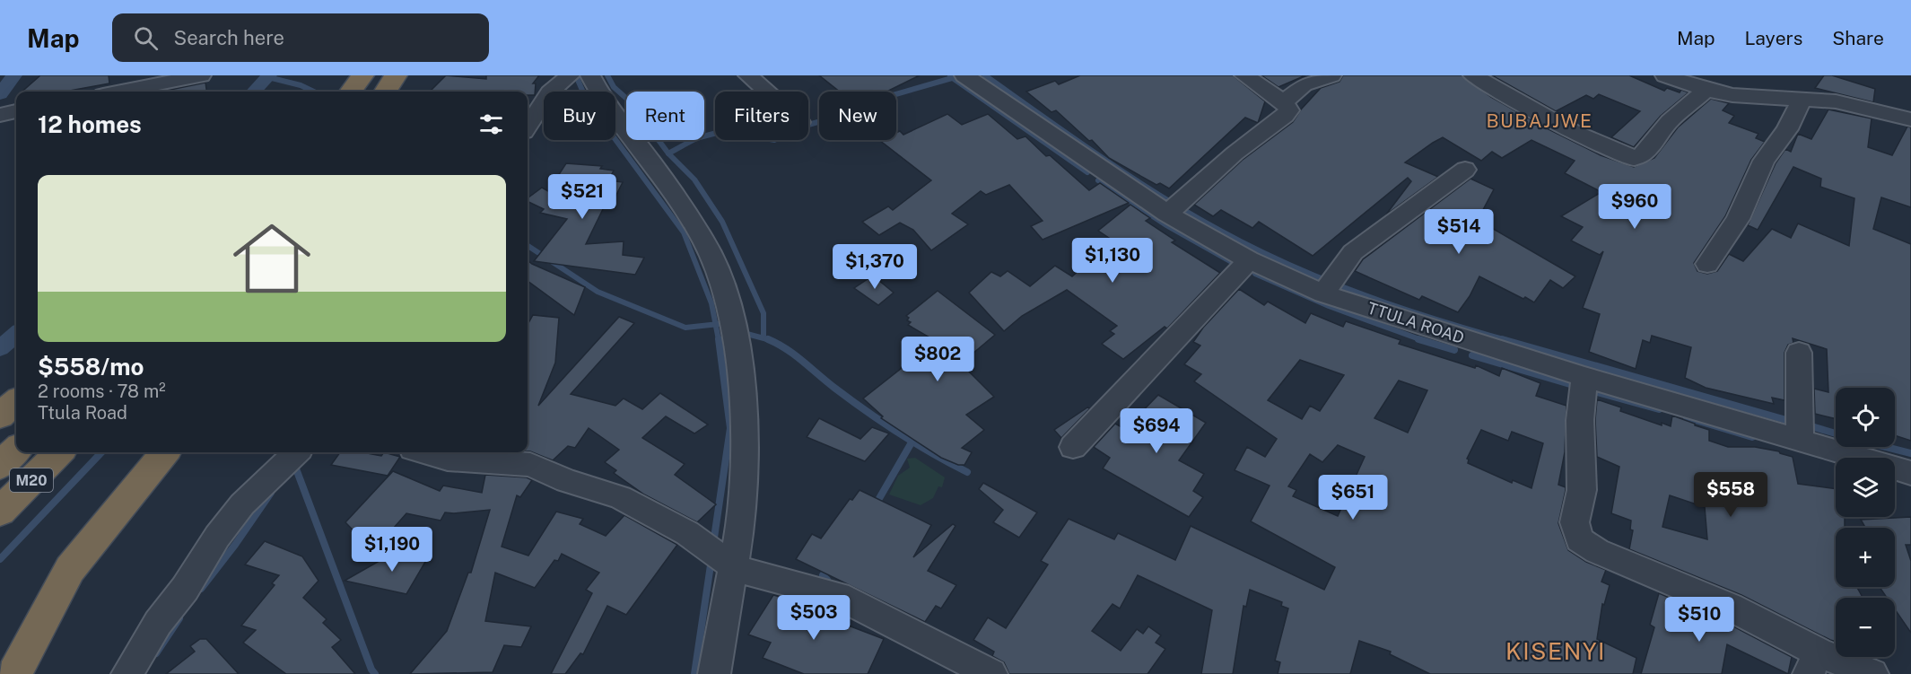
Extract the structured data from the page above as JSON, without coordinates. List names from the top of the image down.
{
  "streets": {
    "highway": ["M20"],
    "street": ["TTULA ROAD"]
  },
  "districts": ["BUBAJJWE", "KISENYI"],
  "page": {
    "header": "Map",
    "search": "Search here",
    "nav": ["Map", "Layers", "Share"],
    "chip": [
      "Buy",
      "Rent",
      "Filters",
      "New"
    ],
    "heading": "12 homes",
    "list": [
      {
        "name": "$558/mo",
        "note": "2 rooms · 78 m² · Ttula Road"
      }
    ],
    "price": [
      "$521",
      "$960",
      "$514",
      "$1,130",
      "$1,370",
      "$802",
      "$694",
      "$558",
      "$651",
      "$1,190",
      "$503",
      "$510"
    ],
    "map_buttons": ["+", "−"]
  }
}
